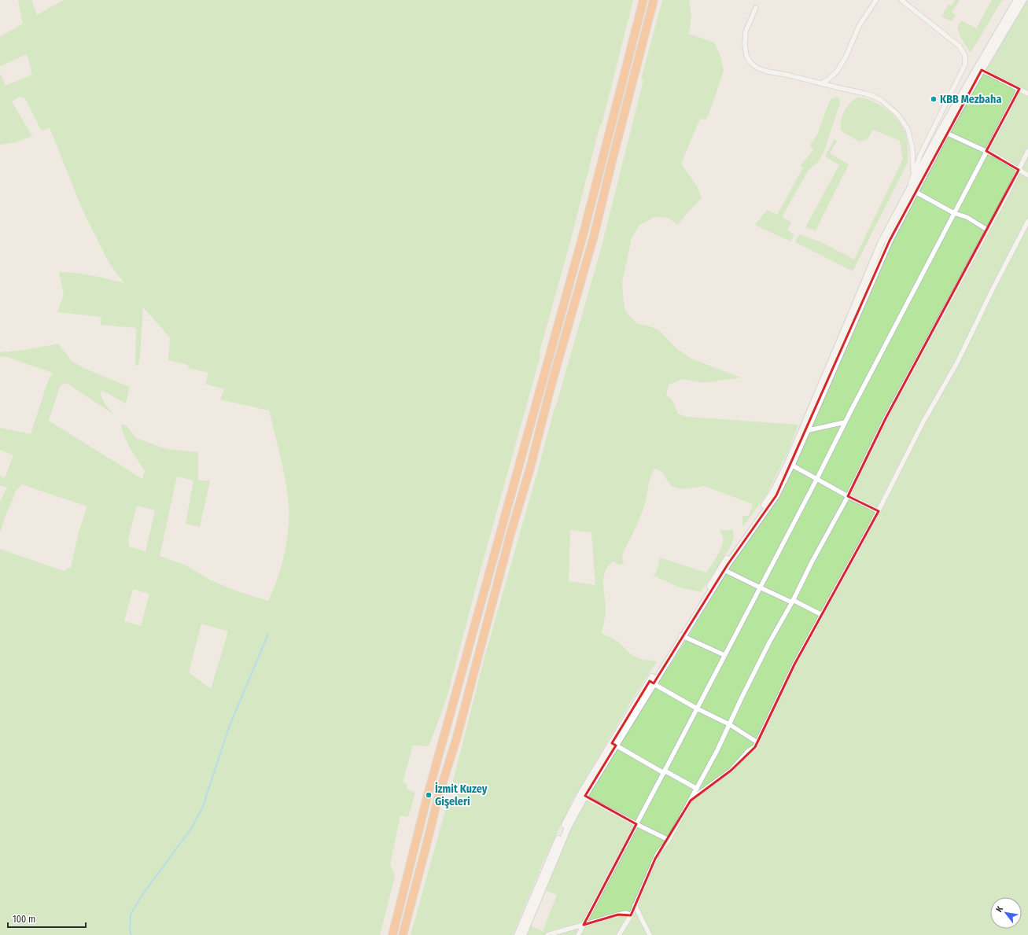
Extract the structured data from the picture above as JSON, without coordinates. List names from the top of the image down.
{
  "places": ["KBB Mezbaha", "İzmit Kuzey Gişeleri"],
  "scale_bar": "100 m",
  "north": "top left"
}
